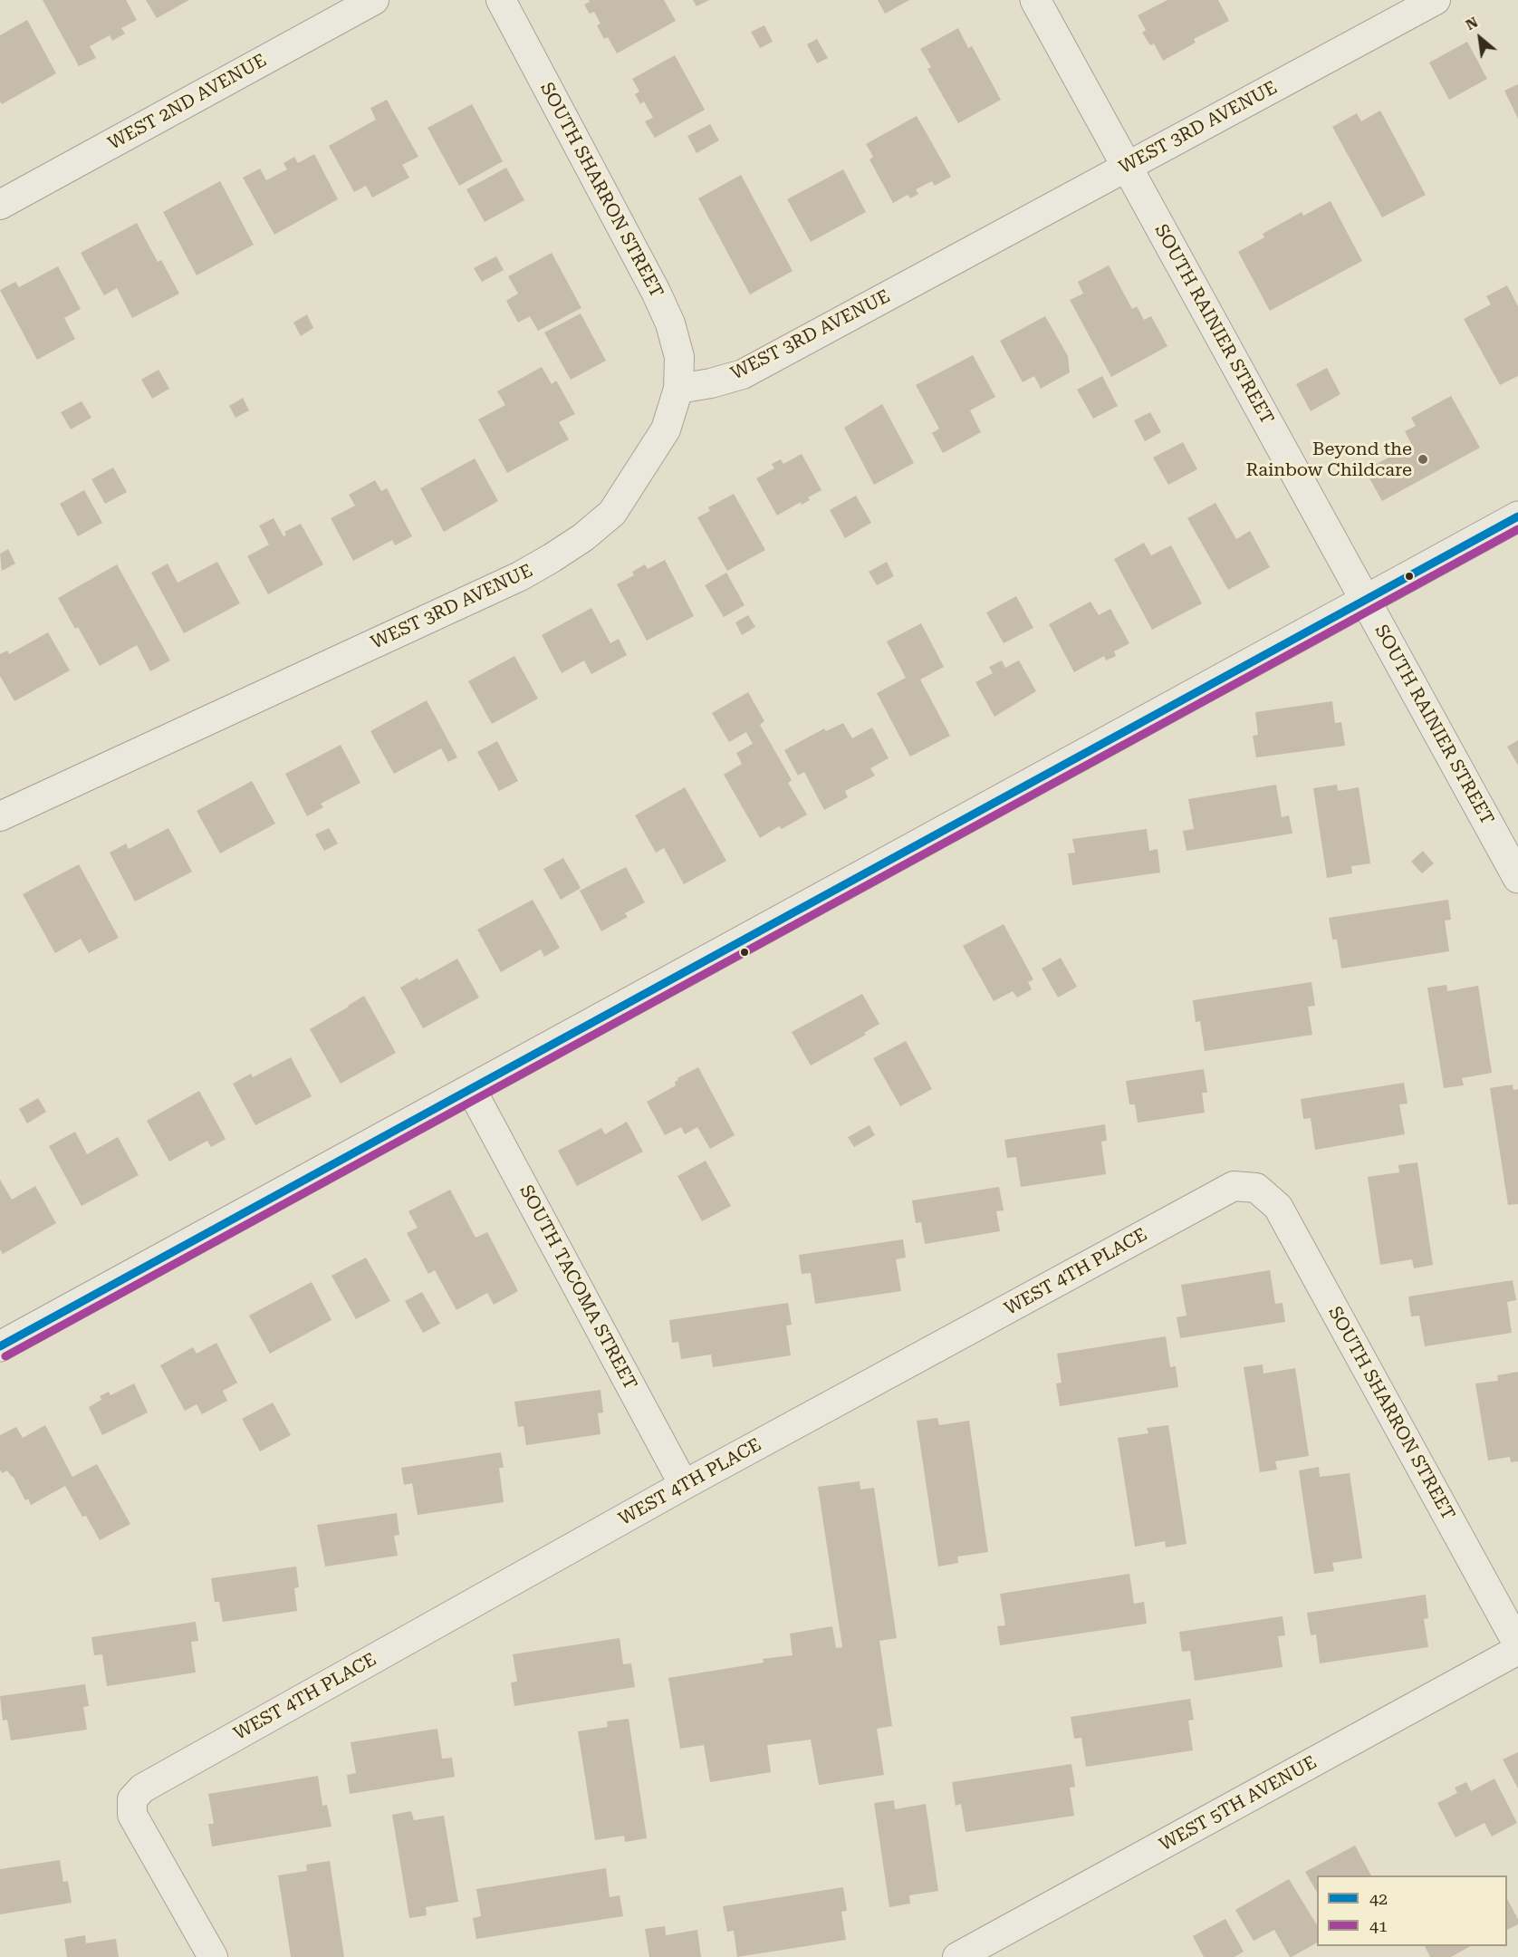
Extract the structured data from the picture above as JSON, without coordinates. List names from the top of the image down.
{
  "streets": {
    "street": [
      "WEST 2ND AVENUE",
      "WEST 3RD AVENUE",
      "SOUTH SHARRON STREET",
      "SOUTH RAINIER STREET",
      "WEST 4TH PLACE",
      "SOUTH TACOMA STREET",
      "WEST 5TH AVENUE"
    ]
  },
  "crossings": [
    ["WEST 3RD AVENUE", "SOUTH SHARRON STREET"],
    ["WEST 3RD AVENUE", "SOUTH RAINIER STREET"],
    ["SOUTH SHARRON STREET", "WEST 4TH PLACE"],
    ["WEST 4TH PLACE", "SOUTH TACOMA STREET"]
  ],
  "places": ["Beyond the Rainbow Childcare"],
  "lines": ["transit line 42", "transit line 41"],
  "legend": ["42", "41"],
  "north": "top left"
}
